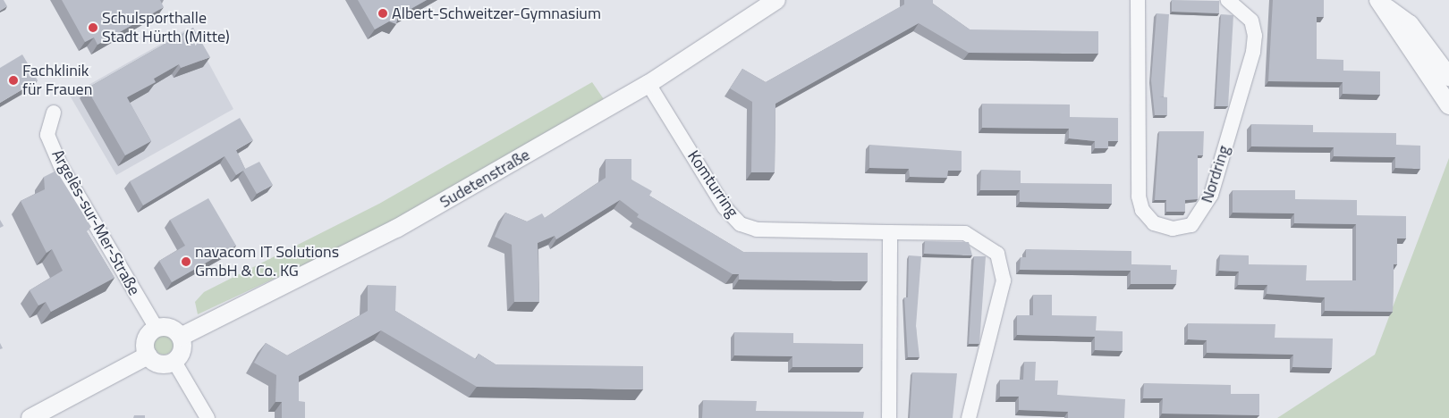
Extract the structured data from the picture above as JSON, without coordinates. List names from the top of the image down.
{
  "streets": {
    "street": [
      "Nordring",
      "Sudetenstraße",
      "Komturring",
      "Argelès-sur-Mer-Straße"
    ]
  },
  "crossings": [
    ["Sudetenstraße", "Komturring"],
    ["Sudetenstraße", "Argelès-sur-Mer-Straße"]
  ],
  "places": [
    "Albert-Schweitzer-Gymnasium",
    "Schulsporthalle Stadt Hürth (Mitte)",
    "Fachklinik für Frauen",
    "navacom IT Solutions GmbH & Co. KG"
  ]
}
